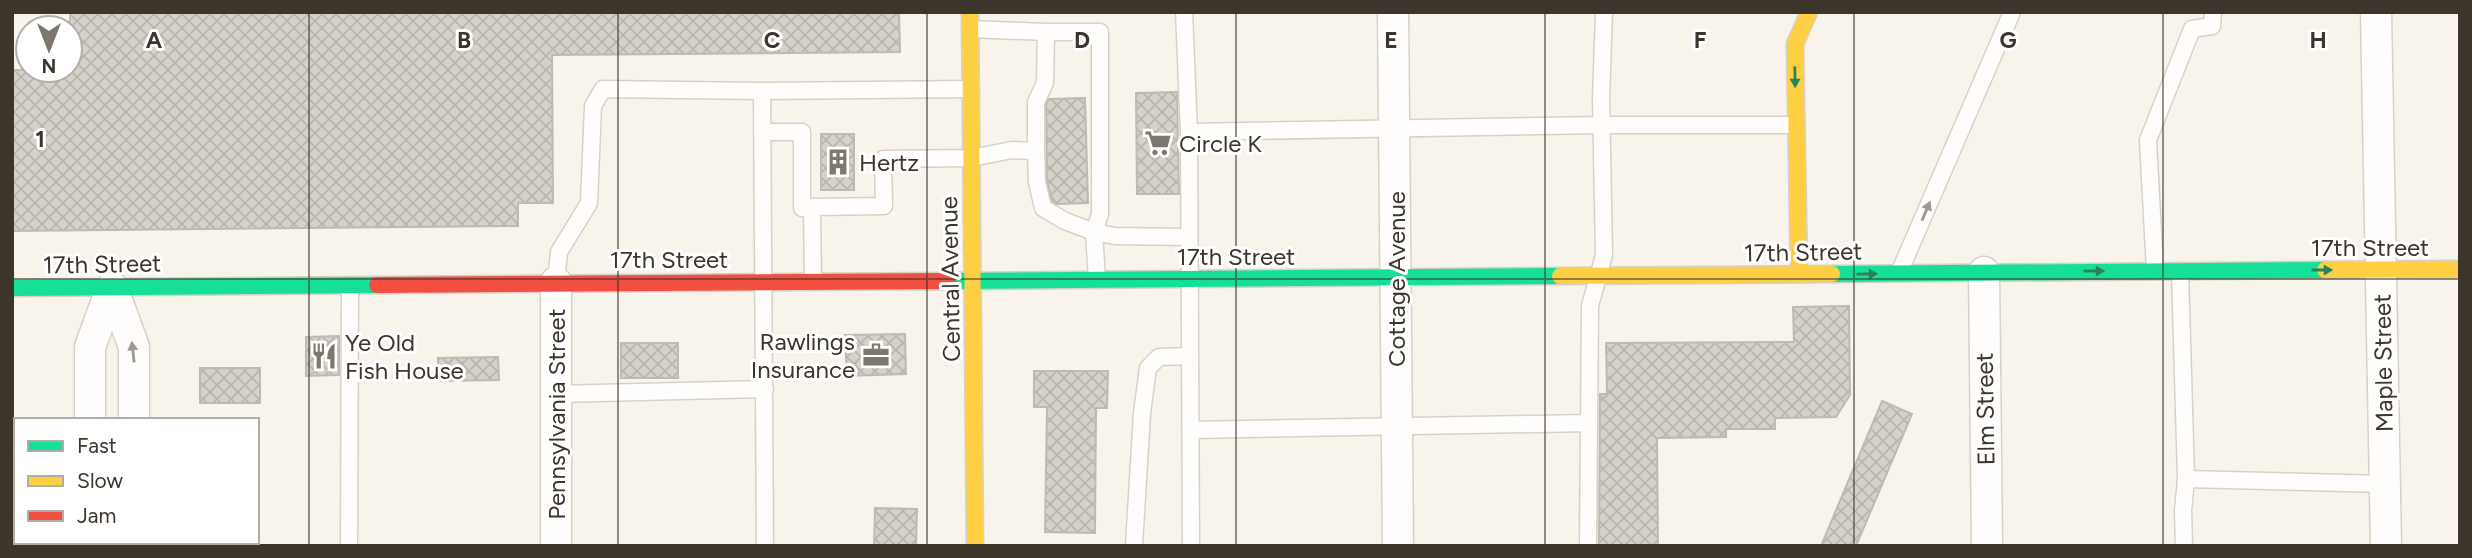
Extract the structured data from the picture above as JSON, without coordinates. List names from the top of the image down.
{
  "streets": {
    "street": [
      "17th Street",
      "Central Avenue",
      "Cottage Avenue",
      "Maple Street",
      "Elm Street",
      "Pennsylvania Street"
    ]
  },
  "crossings": [
    ["17th Street", "Central Avenue"],
    ["17th Street", "Cottage Avenue"],
    ["17th Street", "Maple Street"],
    ["17th Street", "Elm Street"],
    ["17th Street", "Pennsylvania Street"]
  ],
  "places": {
    "supermarket": ["Circle K"],
    "building": ["Hertz"],
    "office": ["Rawlings Insurance"],
    "restaurant": ["Ye Old Fish House"]
  },
  "legend": ["Fast", "Slow", "Jam"],
  "north": "bottom",
  "grid": {
    "columns": [
      "A",
      "B",
      "C",
      "D",
      "E",
      "F",
      "G",
      "H"
    ],
    "rows": ["1"]
  }
}
